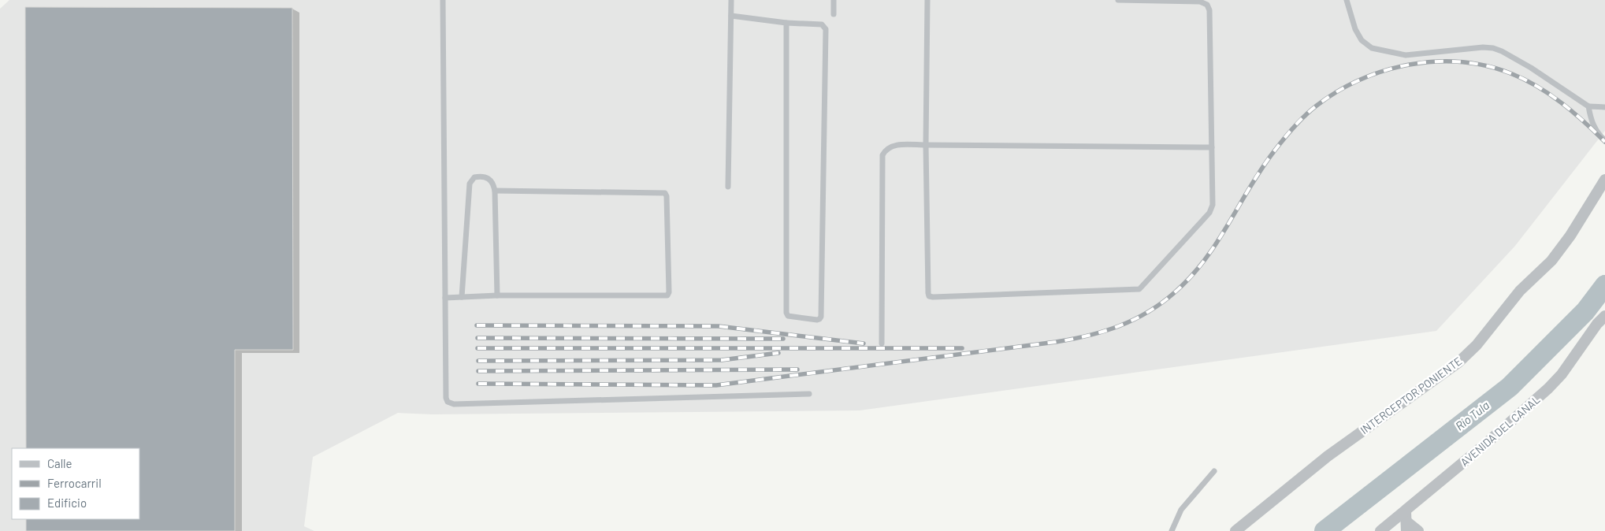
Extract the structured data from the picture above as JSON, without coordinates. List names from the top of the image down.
{
  "streets": {
    "street": ["INTERCEPTOR PONIENTE", "AVENIDA DEL CANAL"]
  },
  "water": ["Río Tula"],
  "legend": ["Calle", "Ferrocarril", "Edificio"]
}
